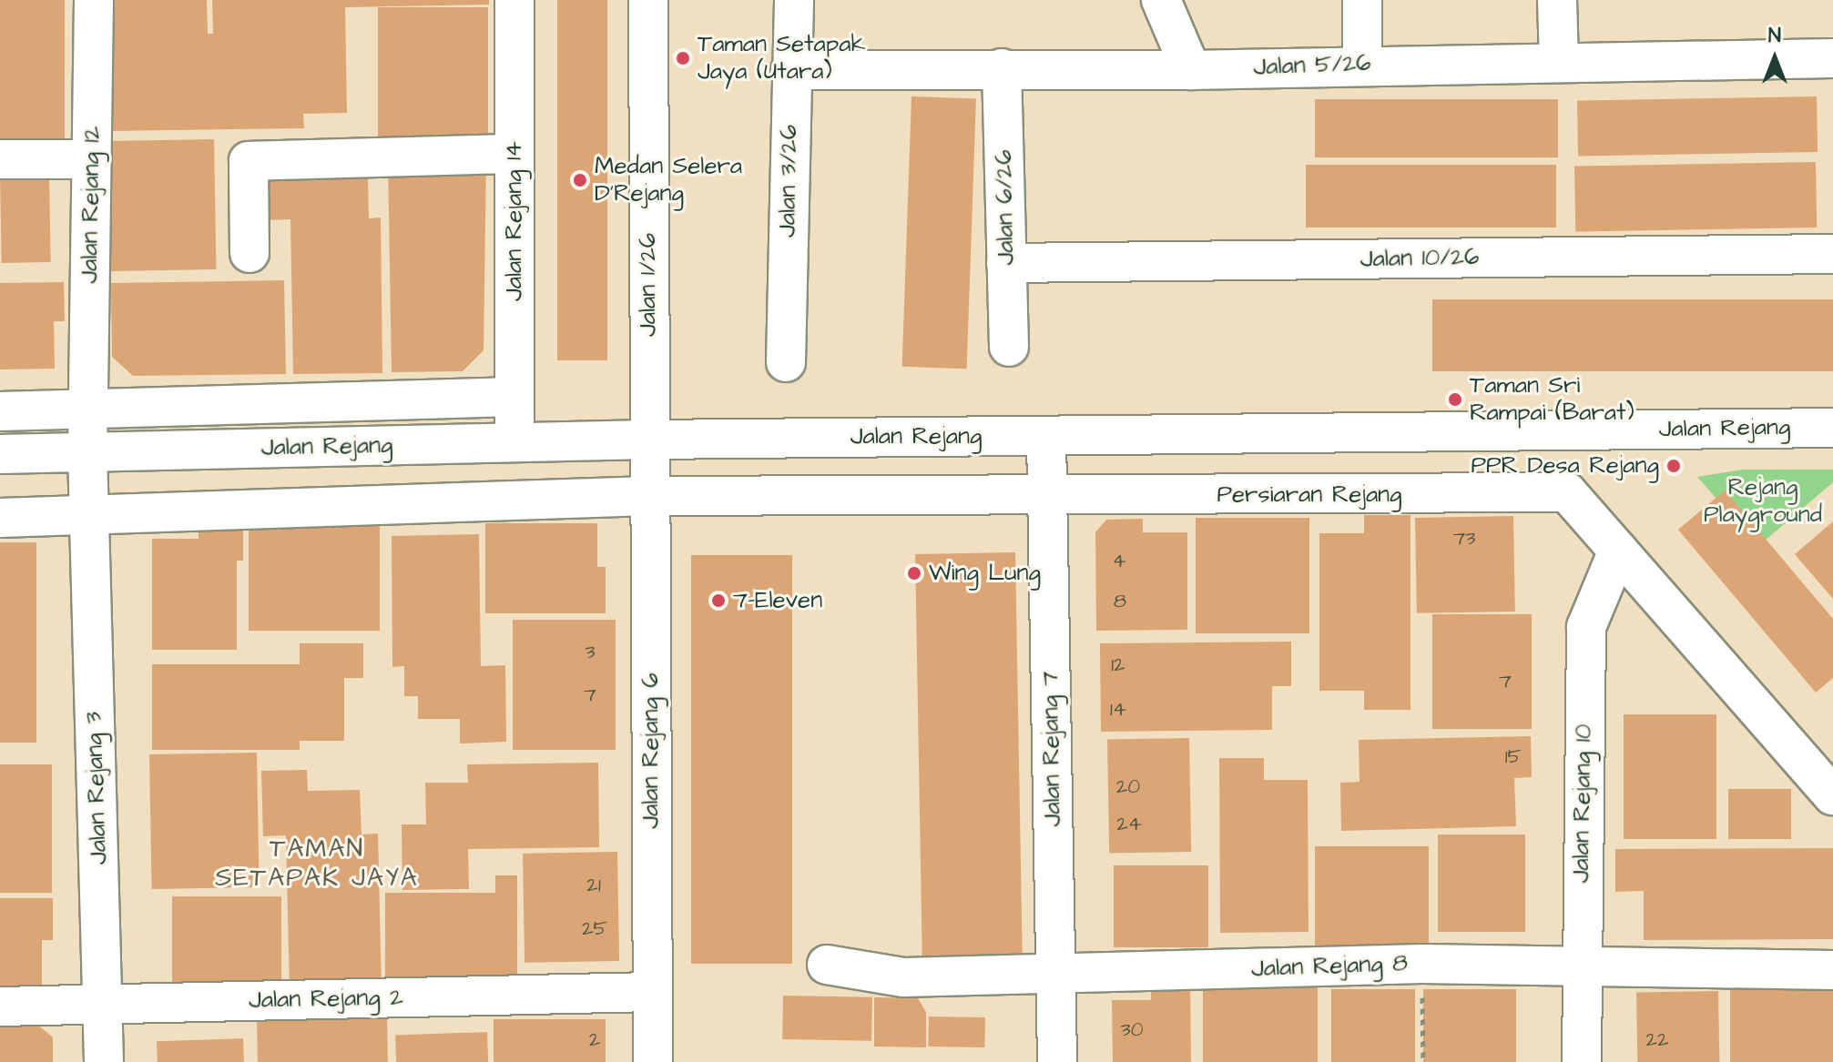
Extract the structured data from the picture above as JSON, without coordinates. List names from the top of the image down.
{
  "streets": {
    "street": [
      "Jalan 5/26",
      "Jalan 3/26",
      "Jalan Rejang 12",
      "Jalan 6/26",
      "Jalan Rejang 14",
      "Jalan 10/26",
      "Jalan 1/26",
      "Jalan Rejang",
      "Persiaran Rejang",
      "Jalan Rejang 7",
      "Jalan Rejang 6",
      "Jalan Rejang 3",
      "Jalan Rejang 10",
      "Jalan Rejang 8",
      "Jalan Rejang 2"
    ]
  },
  "crossings": [
    ["Jalan 5/26", "Jalan 3/26"],
    ["Jalan 5/26", "Jalan 6/26"],
    ["Jalan Rejang 12", "Jalan Rejang"],
    ["Jalan Rejang 12", "Jalan Rejang 3"],
    ["Jalan 6/26", "Jalan 10/26"],
    ["Jalan Rejang 14", "Jalan Rejang"],
    ["Jalan 1/26", "Jalan Rejang"],
    ["Jalan 1/26", "Jalan Rejang 6"],
    ["Jalan Rejang", "Jalan Rejang 7"],
    ["Jalan Rejang", "Jalan Rejang 6"],
    ["Jalan Rejang", "Jalan Rejang 3"],
    ["Persiaran Rejang", "Jalan Rejang 7"],
    ["Persiaran Rejang", "Jalan Rejang 6"],
    ["Persiaran Rejang", "Jalan Rejang 3"],
    ["Persiaran Rejang", "Jalan Rejang 10"],
    ["Jalan Rejang 7", "Jalan Rejang 8"],
    ["Jalan Rejang 6", "Jalan Rejang 2"],
    ["Jalan Rejang 3", "Jalan Rejang 2"],
    ["Jalan Rejang 10", "Jalan Rejang 8"]
  ],
  "districts": ["TAMAN SETAPAK JAYA"],
  "parks": ["Rejang Playground"],
  "places": [
    "Taman Setapak Jaya (Utara)",
    "Medan Selera D'Rejang",
    "Taman Sri Rampai (Barat)",
    "PPR Desa Rejang",
    "Wing Lung",
    "7-Eleven"
  ],
  "house_numbers": [
    "73",
    "4",
    "8",
    "3",
    "12",
    "7",
    "7",
    "14",
    "15",
    "20",
    "24",
    "21",
    "25",
    "30",
    "2",
    "22"
  ],
  "north": "top"
}
